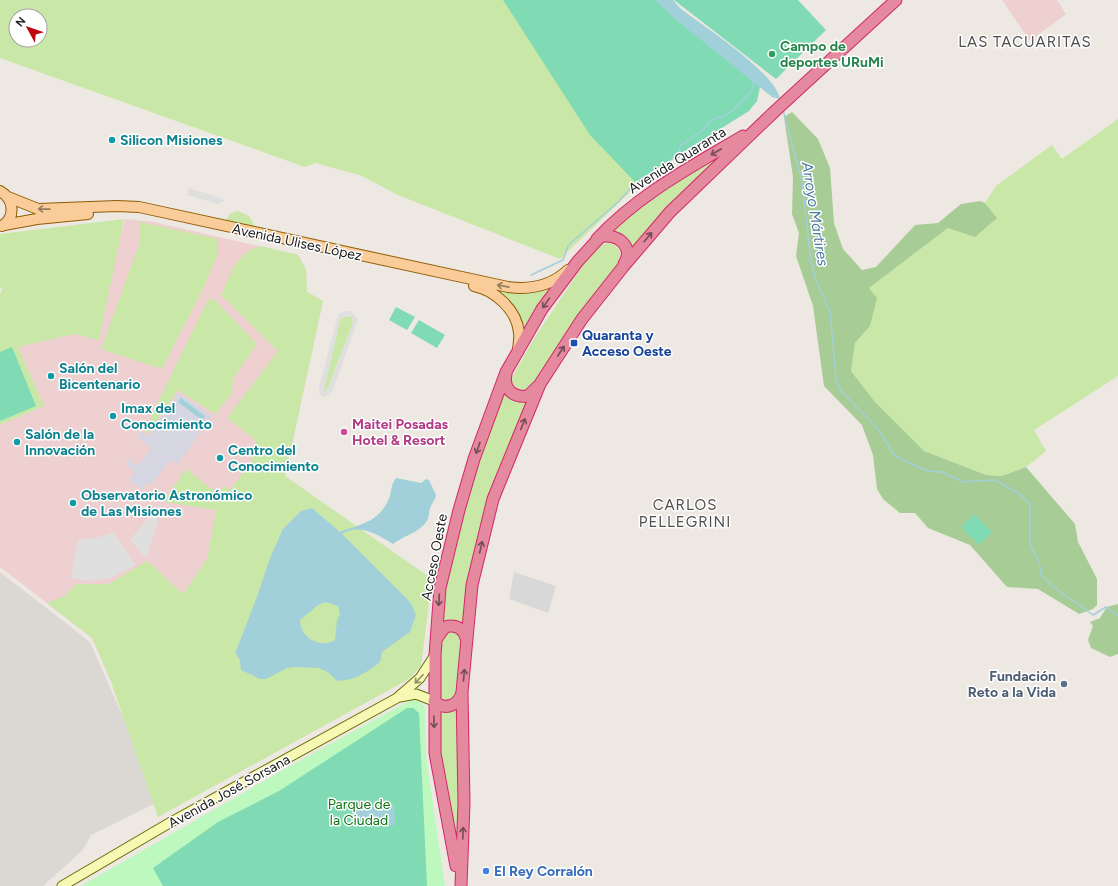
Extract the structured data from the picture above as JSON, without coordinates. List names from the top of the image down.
{
  "streets": {
    "highway": ["Avenida Quaranta", "Acceso Oeste"],
    "main road": ["Avenida Ulises López"],
    "street": ["Avenida José Sorsana"]
  },
  "crossings": [
    ["Avenida Quaranta", "Avenida Ulises López"],
    ["Avenida Quaranta", "Acceso Oeste"],
    ["Avenida Ulises López", "Acceso Oeste"],
    ["Acceso Oeste", "Avenida José Sorsana"]
  ],
  "districts": ["LAS TACUARITAS", "CARLOS PELLEGRINI"],
  "water": ["Arroyo Mártires"],
  "parks": ["Parque de la Ciudad"],
  "places": {
    "other": [
      "Campo de deportes URuMi",
      "Silicon Misiones",
      "Salón del Bicentenario",
      "Imax del Conocimiento",
      "Maitei Posadas Hotel & Resort",
      "Salón de la Innovación",
      "Centro del Conocimiento",
      "Observatorio Astronómico de Las Misiones",
      "Fundación Reto a la Vida",
      "El Rey Corralón"
    ],
    "transit": ["Quaranta y Acceso Oeste"]
  },
  "north": "top left"
}
